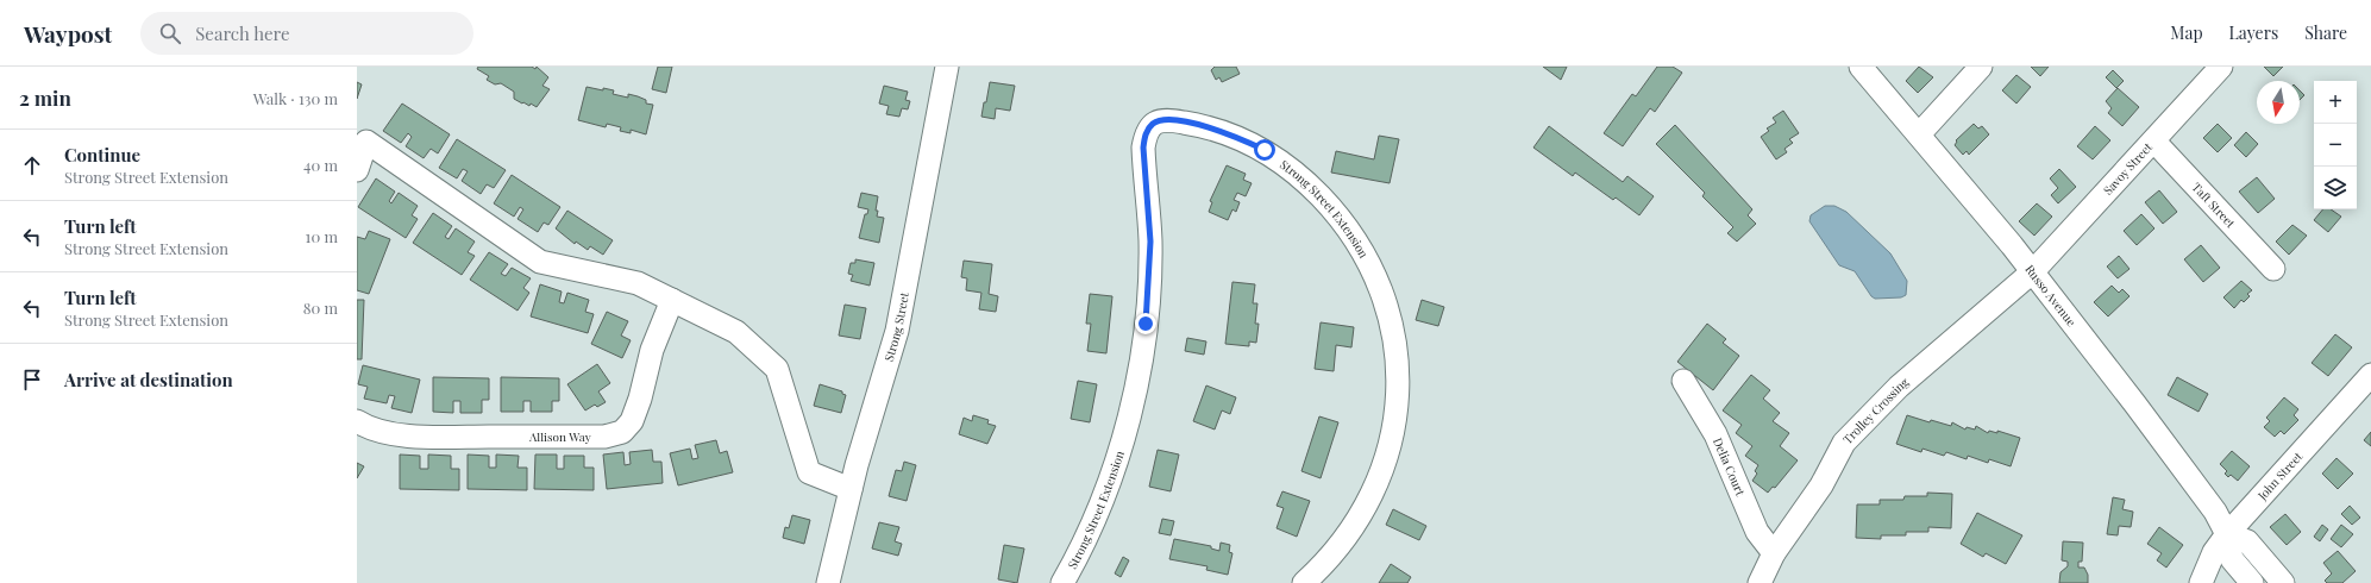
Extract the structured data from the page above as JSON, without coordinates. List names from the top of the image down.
{
  "streets": {
    "street": [
      "Savoy Street",
      "Taft Street",
      "Strong Street Extension",
      "Russo Avenue",
      "Strong Street",
      "Trolley Crossing",
      "Allison Way",
      "Delia Court",
      "John Street"
    ]
  },
  "crossings": [
    ["Savoy Street", "Taft Street"],
    ["Savoy Street", "Russo Avenue"],
    ["Savoy Street", "Trolley Crossing"],
    ["Russo Avenue", "Trolley Crossing"],
    ["Russo Avenue", "John Street"],
    ["Trolley Crossing", "Delia Court"]
  ],
  "north": "bottom",
  "page": {
    "header": "Waypost",
    "search": "Search here",
    "nav": ["Map", "Layers", "Share"],
    "heading": ["2 min", "Walk · 130 m"],
    "map_buttons": ["+", "−"],
    "list": [
      ["Continue", "Strong Street Extension", "40 m"],
      ["Turn left", "Strong Street Extension", "10 m"],
      ["Turn left", "Strong Street Extension", "80 m"],
      "Arrive at destination"
    ]
  }
}
